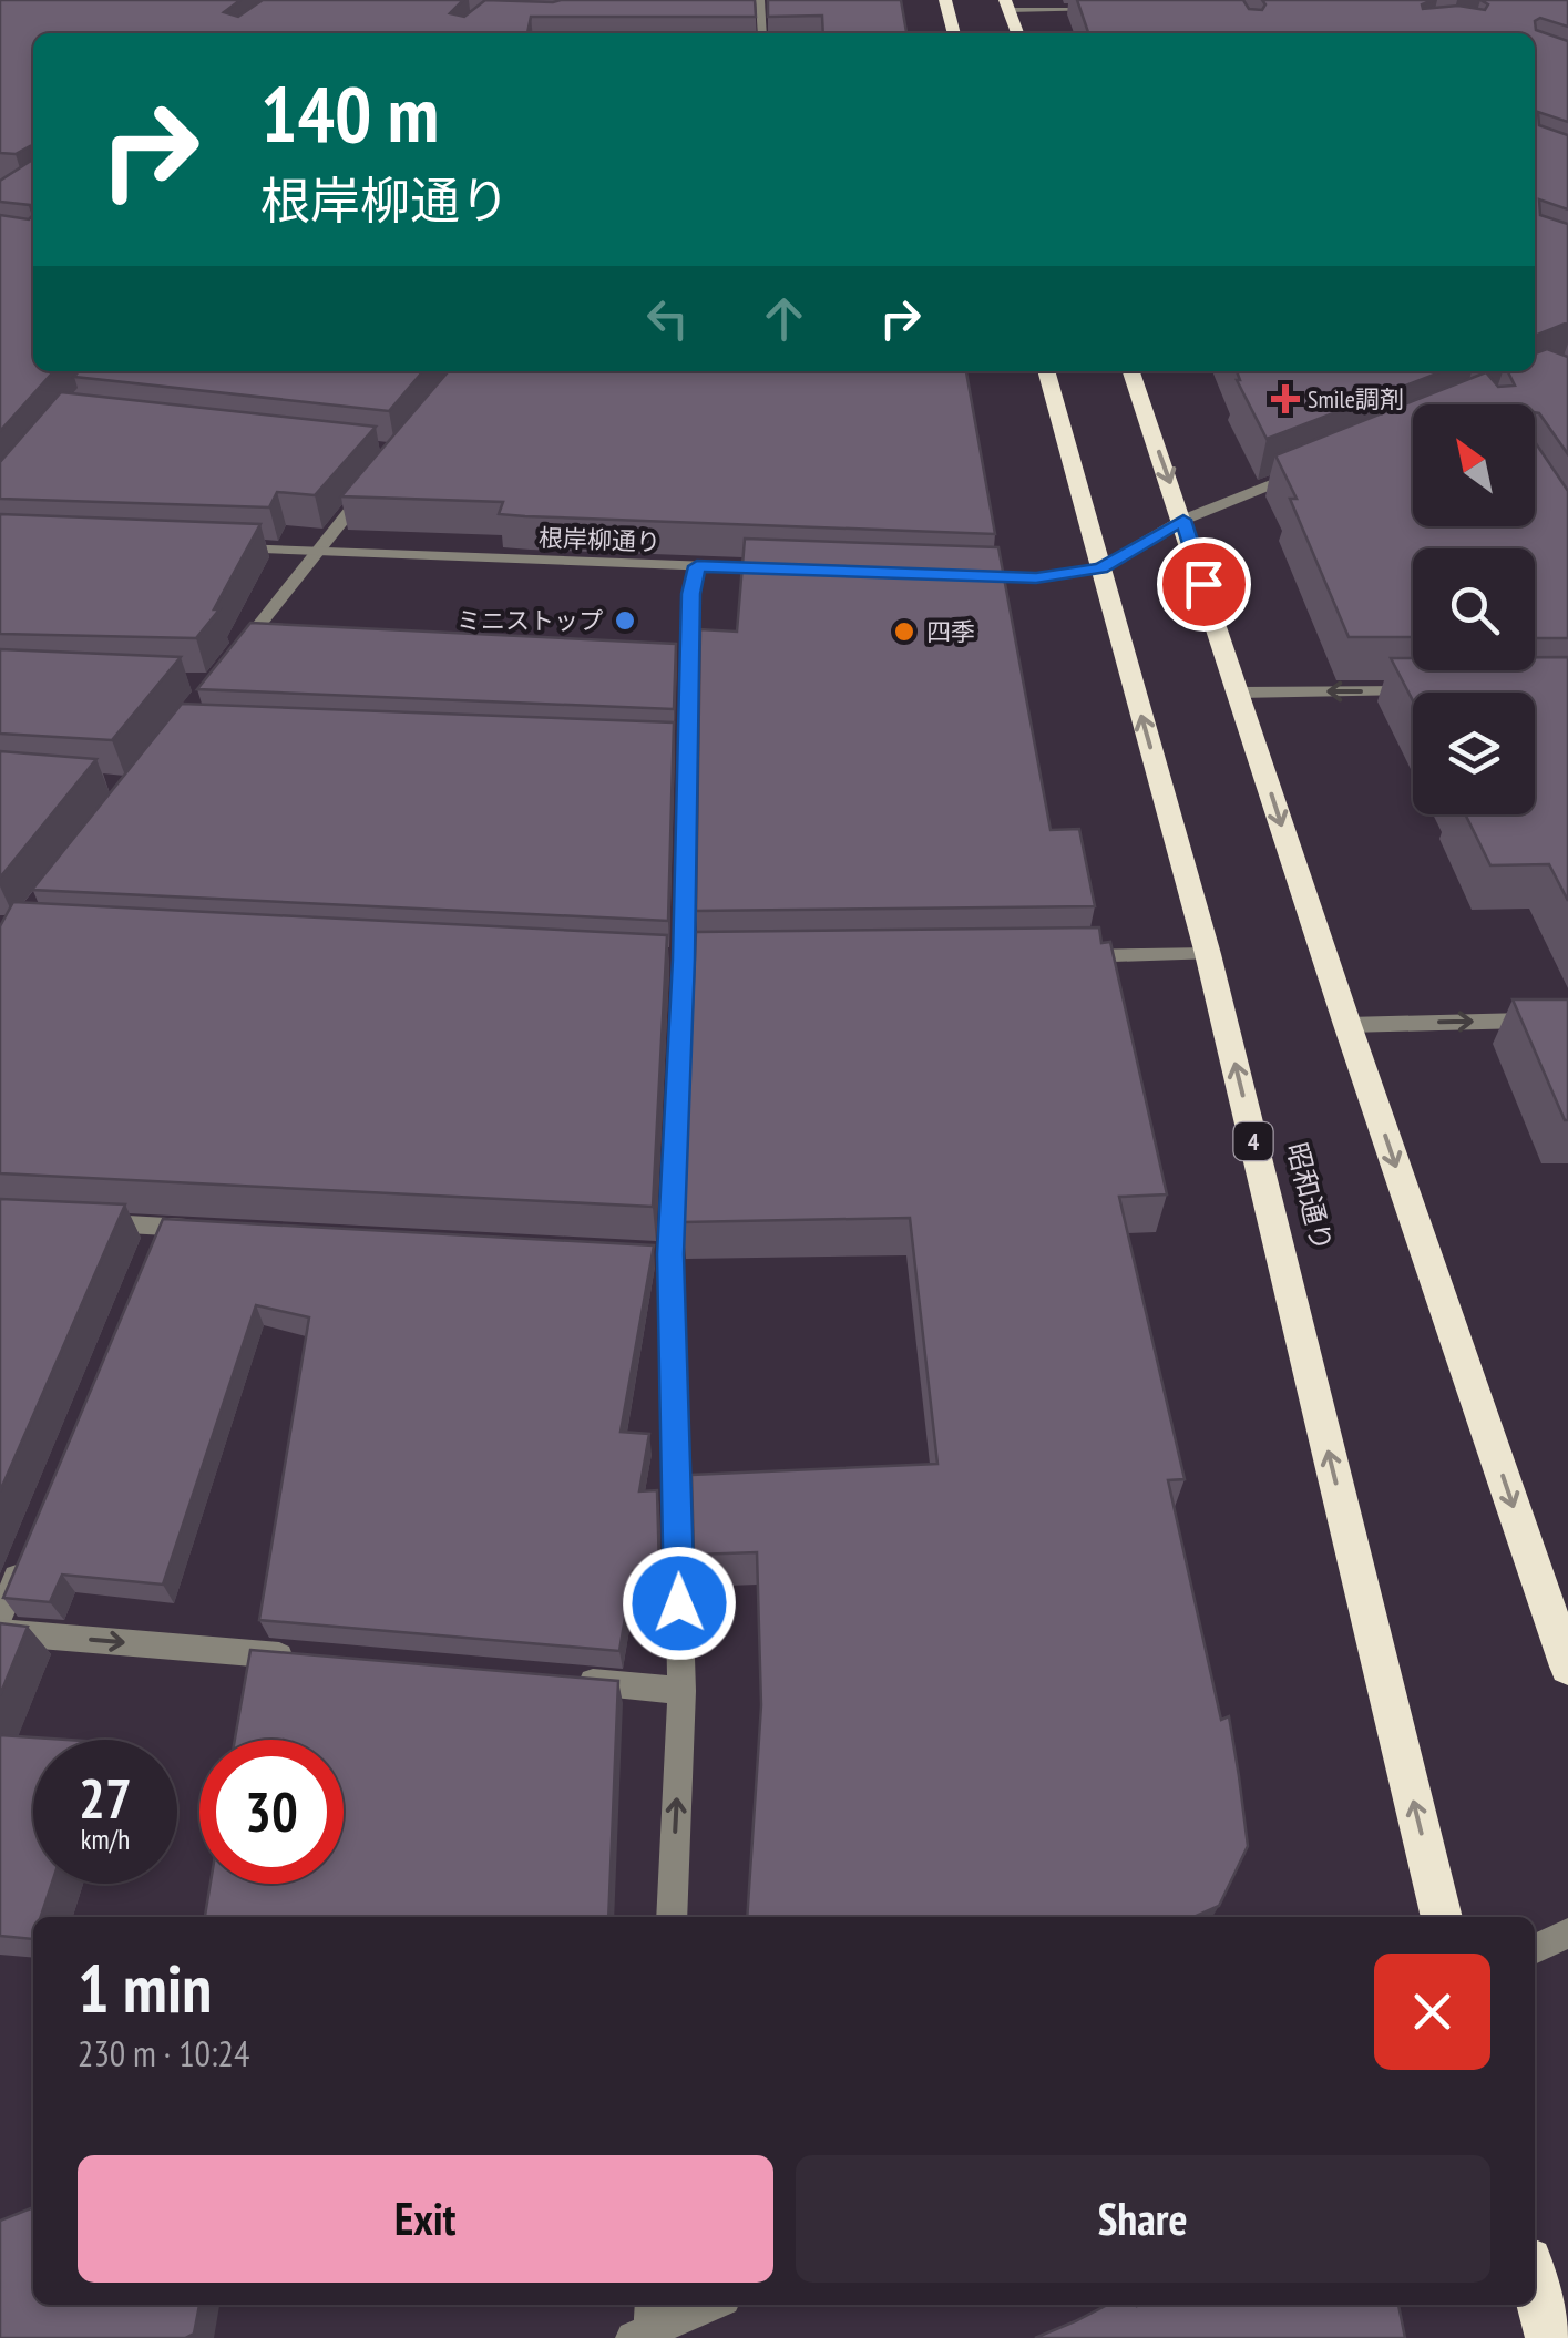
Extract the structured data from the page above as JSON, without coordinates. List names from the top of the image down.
{
  "streets": {
    "highway": ["4", "昭和通り"],
    "street": ["根岸柳通り"]
  },
  "places": {
    "health": ["Smile調剤"],
    "other": ["ミニストップ", "四季"]
  },
  "north": "top left",
  "page": {
    "turn": ["140 m", "根岸柳通り"],
    "speed": "27 km/h",
    "limit": "30",
    "heading": ["1 min", "230 m · 10:24"],
    "buttons": ["Exit", "Share"]
  }
}
